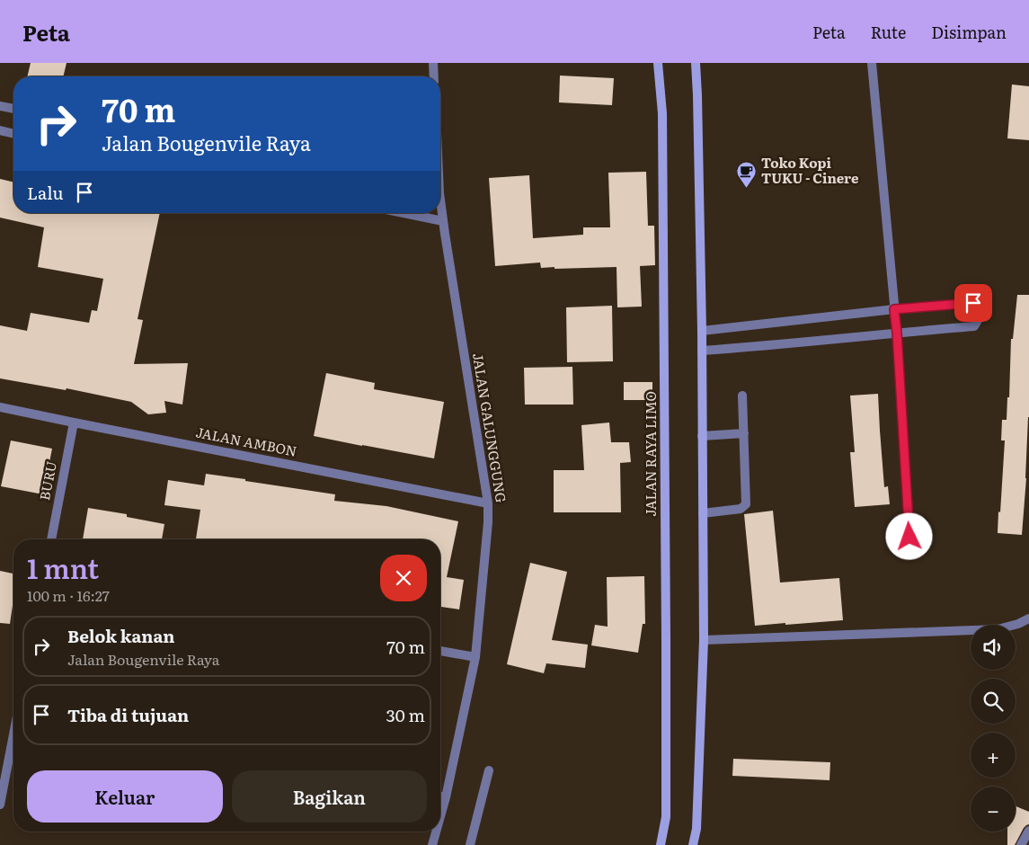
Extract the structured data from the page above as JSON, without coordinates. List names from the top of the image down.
{
  "streets": {
    "main road": ["JALAN RAYA LIMO"],
    "street": ["JALAN GALUNGGUNG", "JALAN AMBON", "BURU"]
  },
  "crossings": [
    ["JALAN GALUNGGUNG", "JALAN AMBON"],
    ["JALAN AMBON", "BURU"]
  ],
  "places": {
    "cafe": ["Toko Kopi TUKU - Cinere"]
  },
  "page": {
    "header": "Peta",
    "nav": ["Peta", "Rute", "Disimpan"],
    "turn": ["70 m", "Jalan Bougenvile Raya"],
    "then": "Lalu",
    "heading": ["1 mnt", "100 m · 16:27"],
    "list": [
      {
        "name": "Belok kanan",
        "note": "Jalan Bougenvile Raya",
        "value": "70 m"
      },
      {
        "name": "Tiba di tujuan",
        "value": "30 m"
      }
    ],
    "map_buttons": ["+", "−"],
    "buttons": ["Keluar", "Bagikan"]
  }
}
